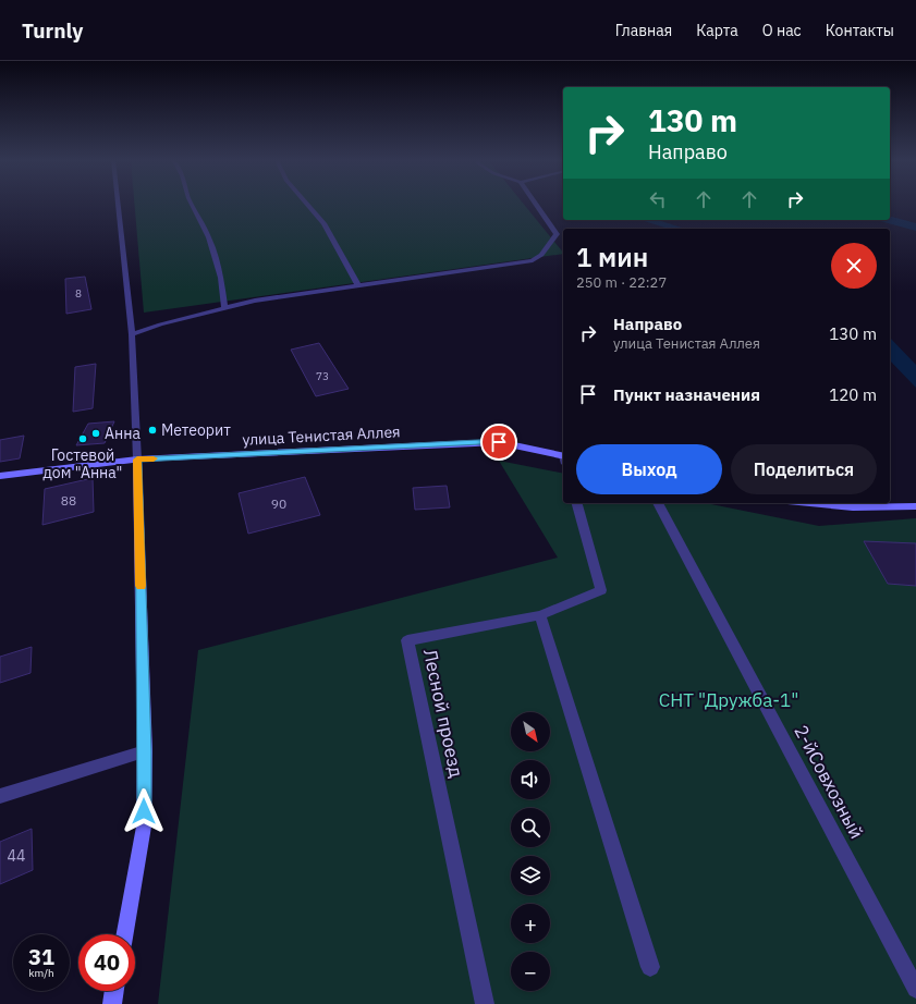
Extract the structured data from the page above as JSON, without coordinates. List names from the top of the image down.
{
  "streets": {
    "main road": ["улица Тенистая Аллея"],
    "street": ["Лесной проезд", "2-йСовхозный"]
  },
  "parks": ["СНТ \"Дружба-1\""],
  "places": ["Метеорит", "Анна", "Гостевой дом \"Анна\""],
  "house_numbers": [
    "8",
    "73",
    "88",
    "90",
    "44"
  ],
  "north": "bottom right",
  "page": {
    "header": "Turnly",
    "nav": [
      "Главная",
      "Карта",
      "О нас",
      "Контакты"
    ],
    "turn": ["130 m", "Направо"],
    "heading": ["1 мин", "250 m · 22:27"],
    "list": [
      {
        "name": "Направо",
        "note": "улица Тенистая Аллея",
        "value": "130 m"
      },
      {
        "name": "Пункт назначения",
        "value": "120 m"
      }
    ],
    "buttons": ["Выход", "Поделиться"],
    "map_buttons": ["+", "−"],
    "speed": "31 km/h",
    "limit": "40"
  }
}
